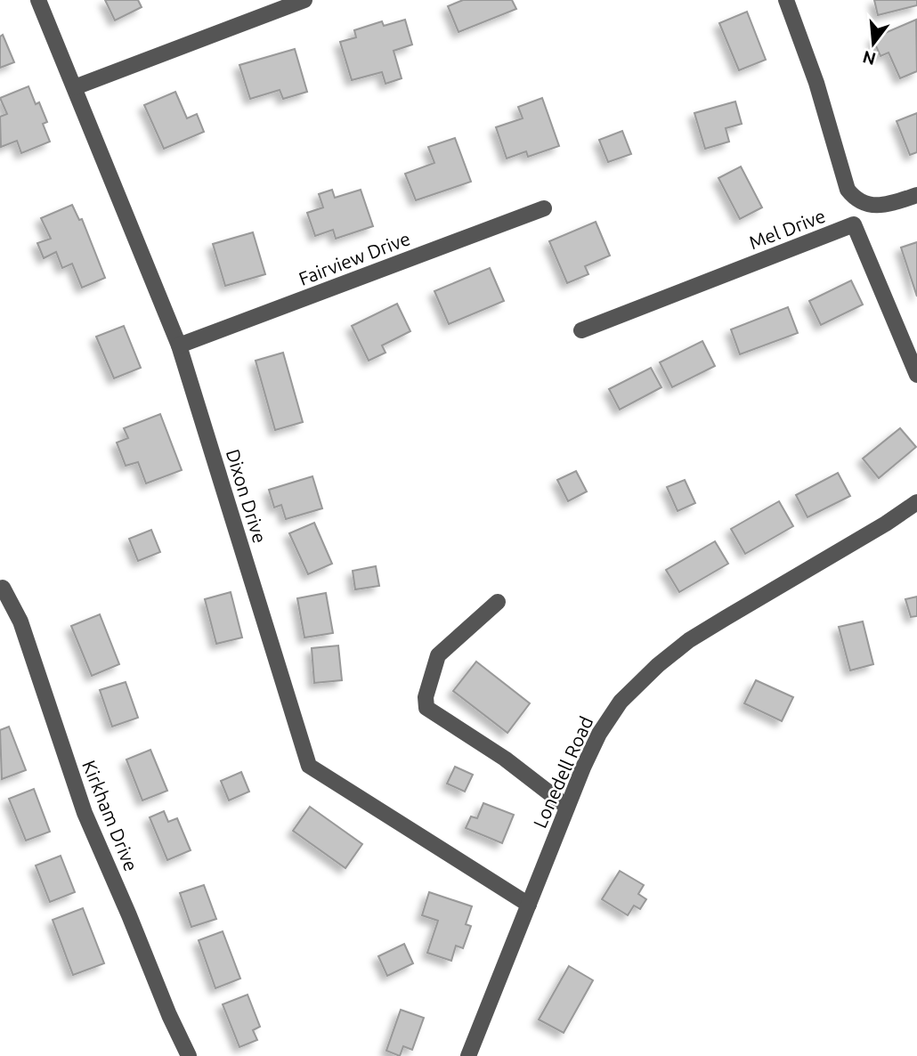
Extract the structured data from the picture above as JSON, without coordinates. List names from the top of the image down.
{
  "streets": {
    "street": [
      "Mel Drive",
      "Fairview Drive",
      "Dixon Drive",
      "Lonedell Road",
      "Kirkham Drive"
    ]
  },
  "crossings": [
    ["Fairview Drive", "Dixon Drive"],
    ["Dixon Drive", "Lonedell Road"]
  ],
  "north": "bottom"
}
